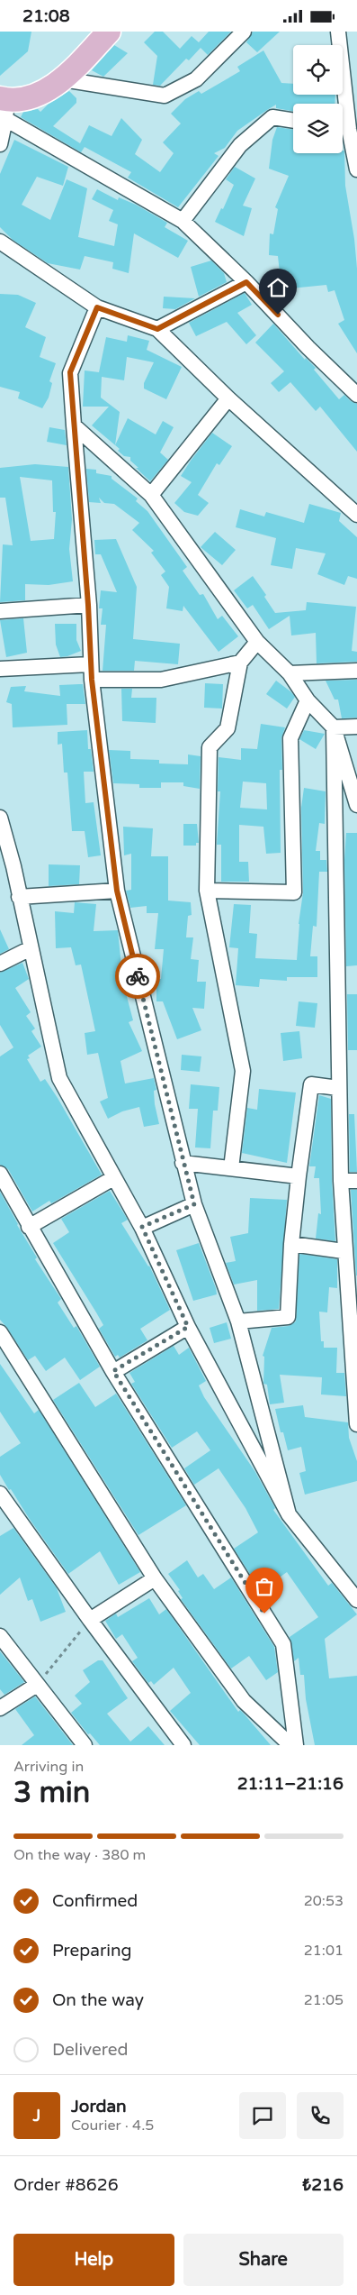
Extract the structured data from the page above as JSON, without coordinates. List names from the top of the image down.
{
  "page": {
    "status": "21:08",
    "heading": ["3 min", "Arriving in", "21:11–21:16"],
    "panel": [
      "Jordan",
      "Courier · 4.5",
      "Order #8626",
      "₺216"
    ],
    "bar": "On the way · 380 m",
    "list": [
      ["Confirmed", "20:53"],
      ["Preparing", "21:01"],
      ["On the way", "21:05"],
      "Delivered"
    ],
    "round": "J",
    "buttons": ["Help", "Share"]
  }
}
